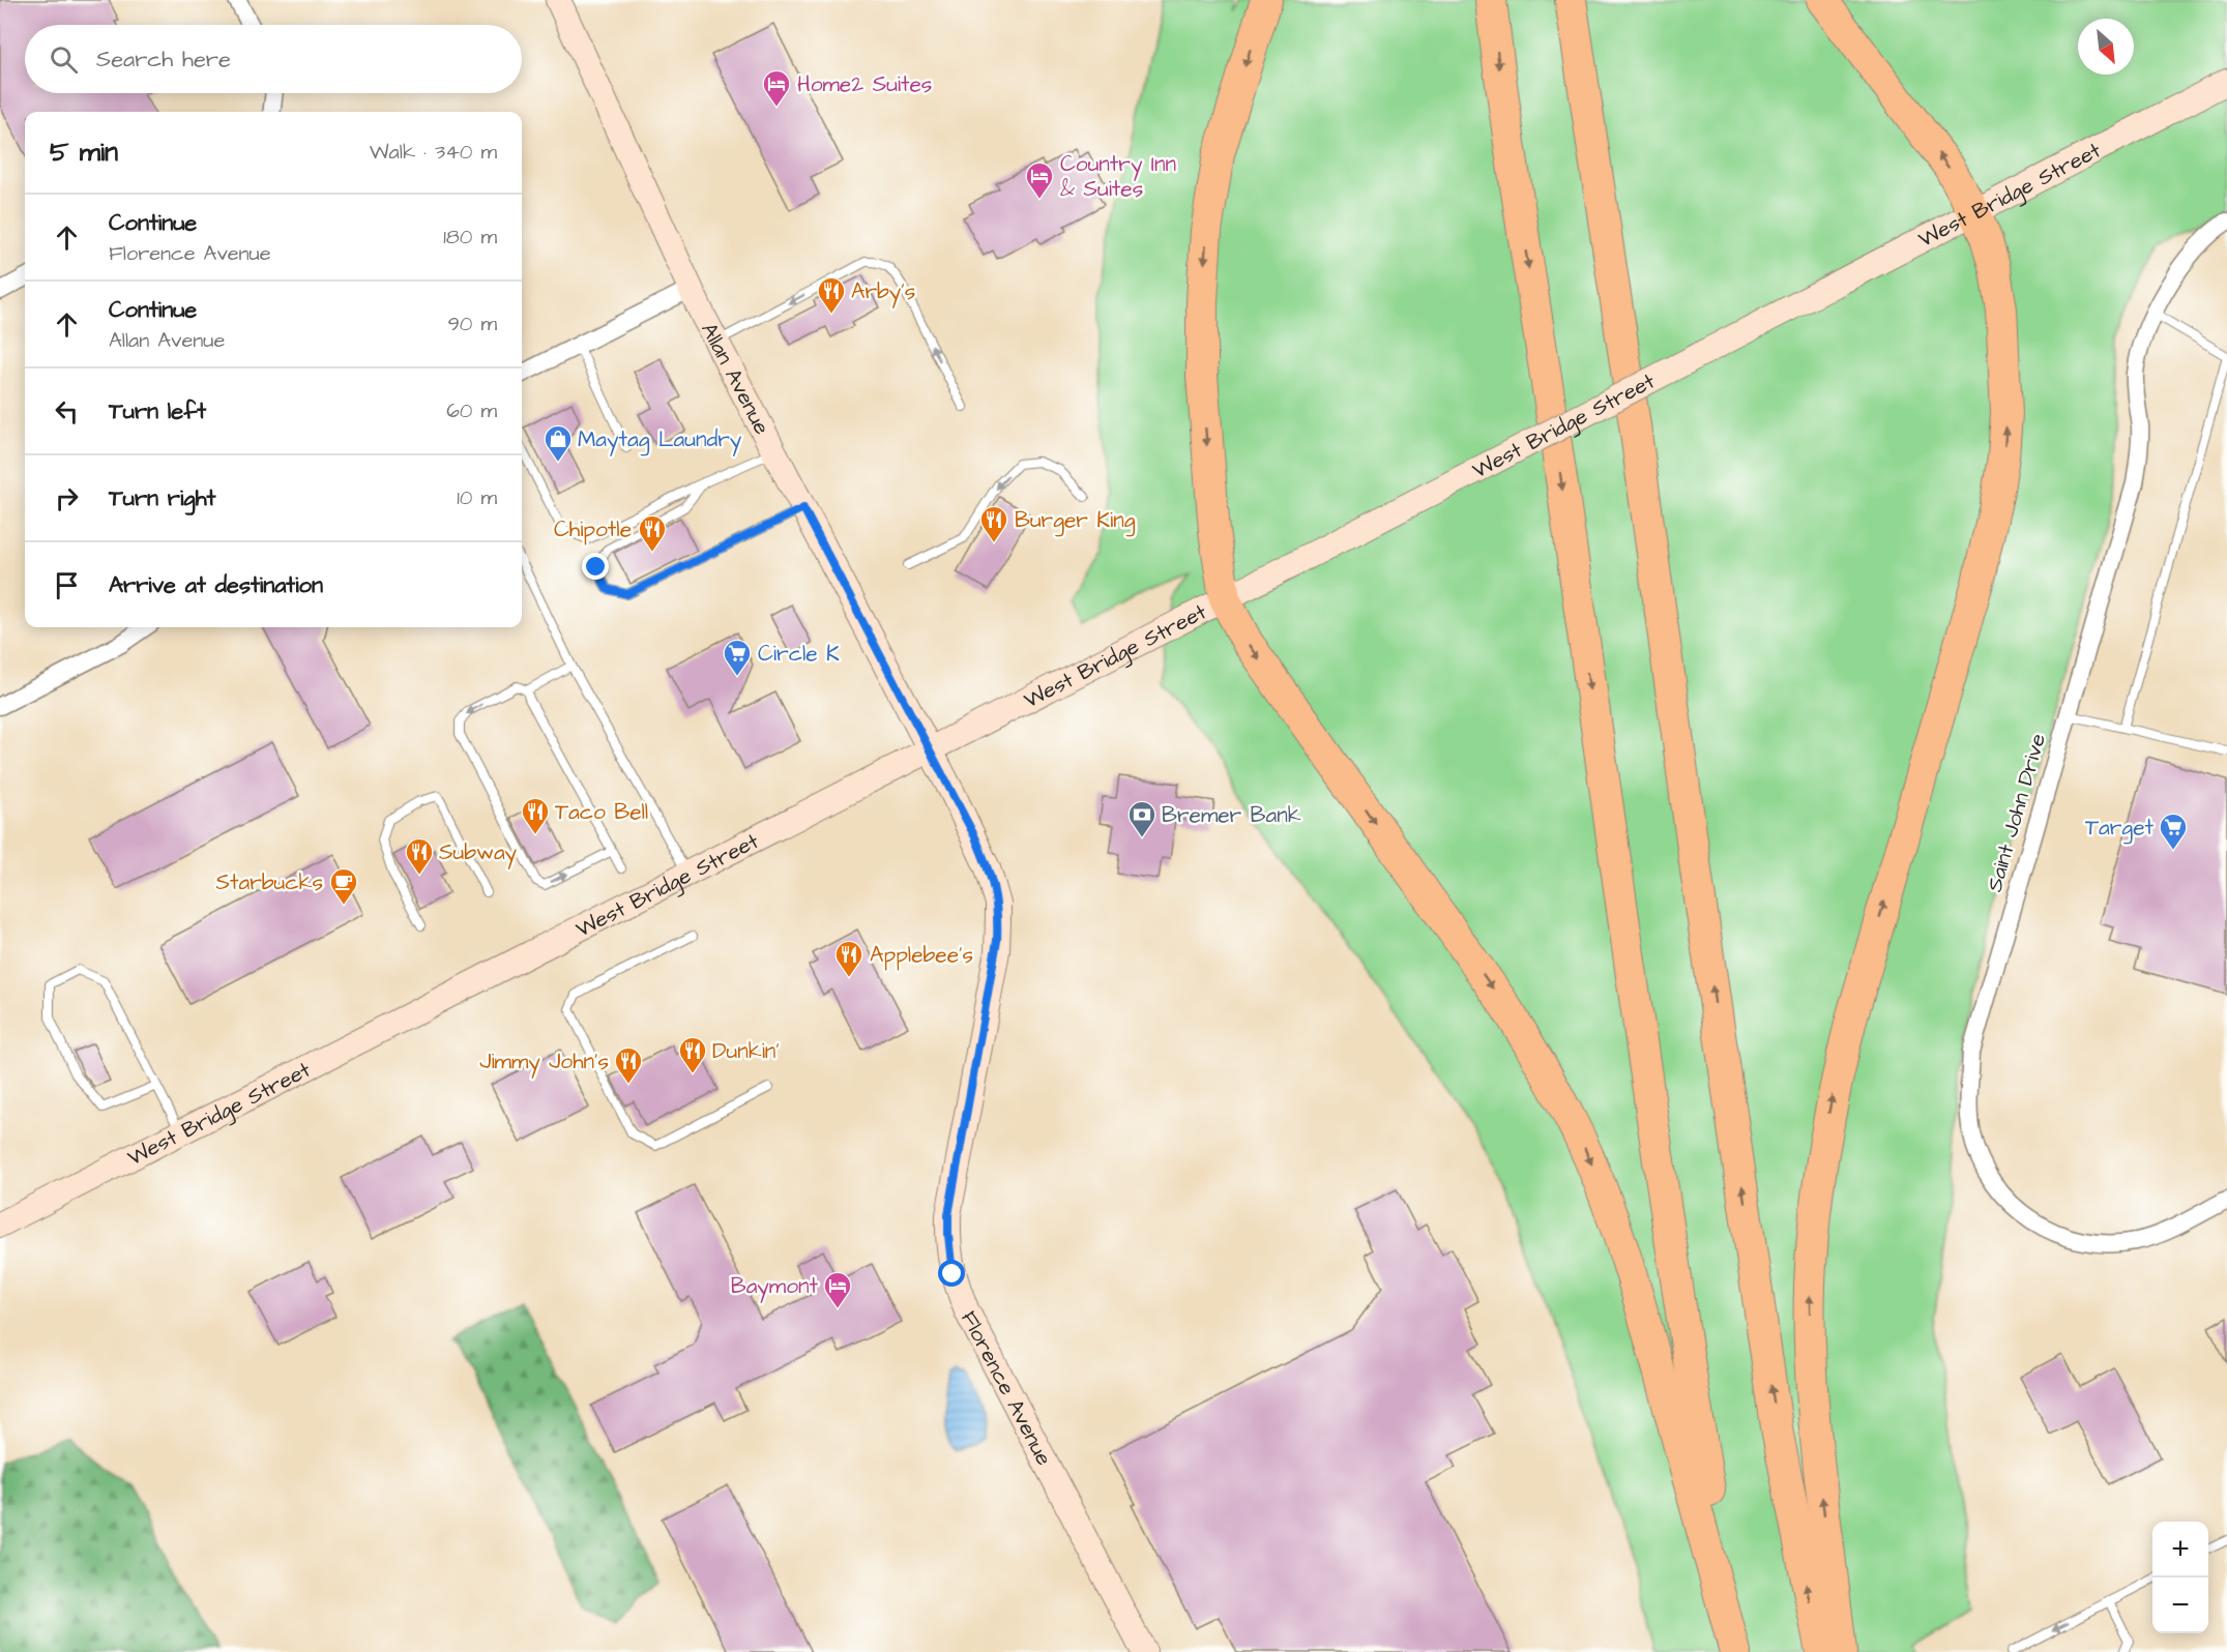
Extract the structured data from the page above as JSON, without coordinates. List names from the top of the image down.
{
  "streets": {
    "main road": ["West Bridge Street", "Allan Avenue", "Florence Avenue"],
    "street": ["Saint John Drive"]
  },
  "crossings": [
    ["West Bridge Street", "Allan Avenue"],
    ["West Bridge Street", "Florence Avenue"],
    ["Allan Avenue", "Florence Avenue"]
  ],
  "places": {
    "hotel": ["Home2 Suites", "Country Inn & Suites", "Baymont"],
    "restaurant": [
      "Arby's",
      "Burger King",
      "Chipotle",
      "Taco Bell",
      "Subway",
      "Applebee's",
      "Dunkin'",
      "Jimmy John's"
    ],
    "shop": ["Maytag Laundry"],
    "supermarket": ["Circle K", "Target"],
    "bank": ["Bremer Bank"],
    "cafe": ["Starbucks"]
  },
  "north": "bottom right",
  "page": {
    "search": "Search here",
    "heading": ["5 min", "Walk · 340 m"],
    "list": [
      ["Continue", "Florence Avenue", "180 m"],
      ["Continue", "Allan Avenue", "90 m"],
      ["Turn left", "60 m"],
      ["Turn right", "10 m"],
      "Arrive at destination"
    ],
    "map_buttons": ["+", "−"]
  }
}
